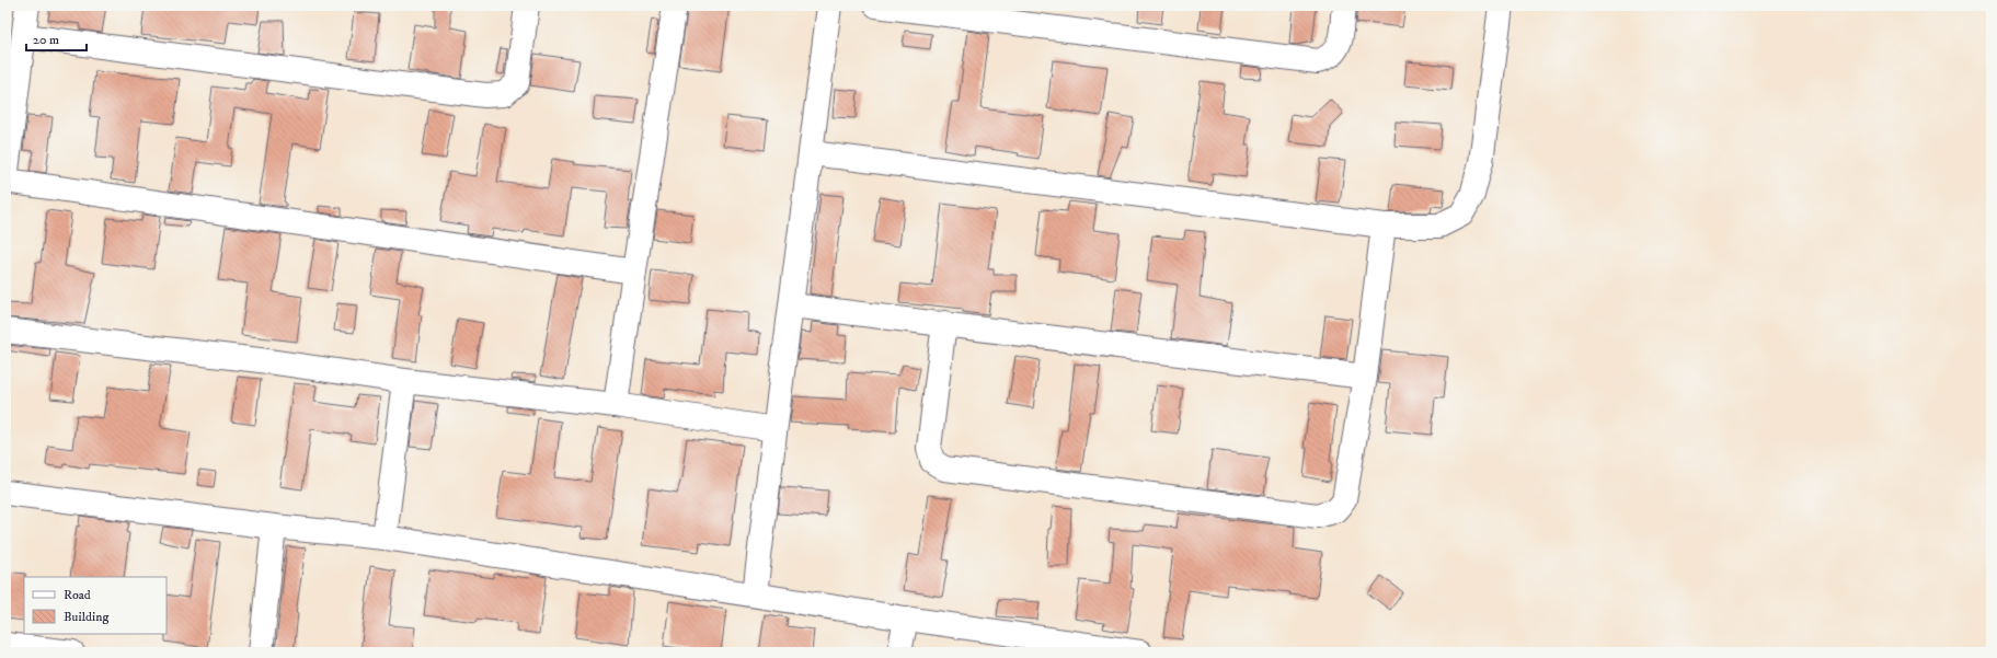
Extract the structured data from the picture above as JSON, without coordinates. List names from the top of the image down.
{
  "legend": ["Road", "Building"],
  "scale_bar": "20 m"
}
